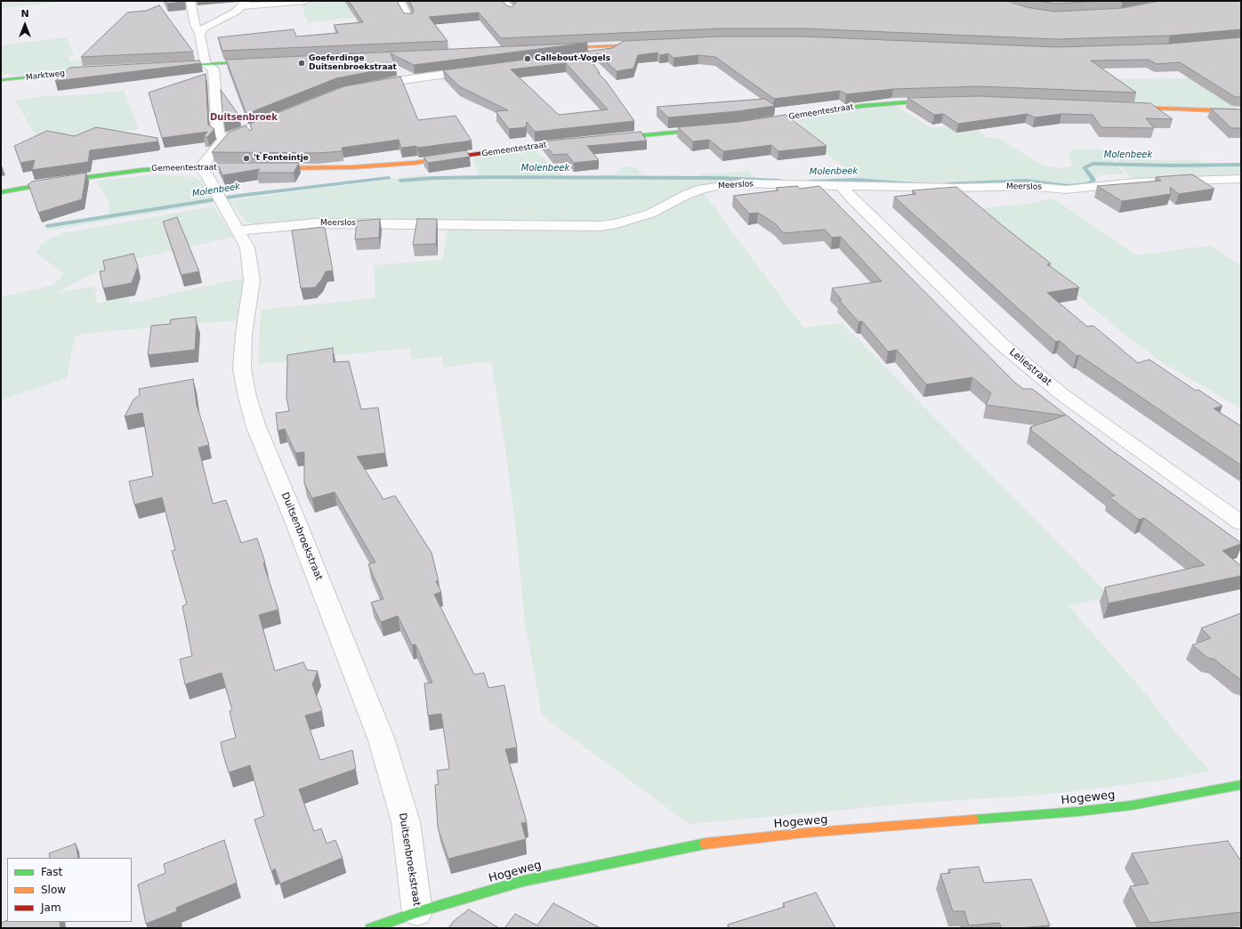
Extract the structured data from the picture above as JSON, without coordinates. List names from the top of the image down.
{
  "streets": {
    "street": [
      "Marktweg",
      "Gemeentestraat",
      "Meerslos",
      "Leliestraat",
      "Duitsenbroekstraat",
      "Hogeweg"
    ]
  },
  "crossings": [
    ["Gemeentestraat", "Duitsenbroekstraat"],
    ["Meerslos", "Leliestraat"],
    ["Meerslos", "Duitsenbroekstraat"],
    ["Duitsenbroekstraat", "Hogeweg"]
  ],
  "districts": ["Duitsenbroek"],
  "water": ["Molenbeek"],
  "places": ["Callebout-Vogels", "Goeferdinge Duitsenbroekstraat", "'t Fonteintje"],
  "legend": ["Fast", "Slow", "Jam"],
  "north": "top"
}
